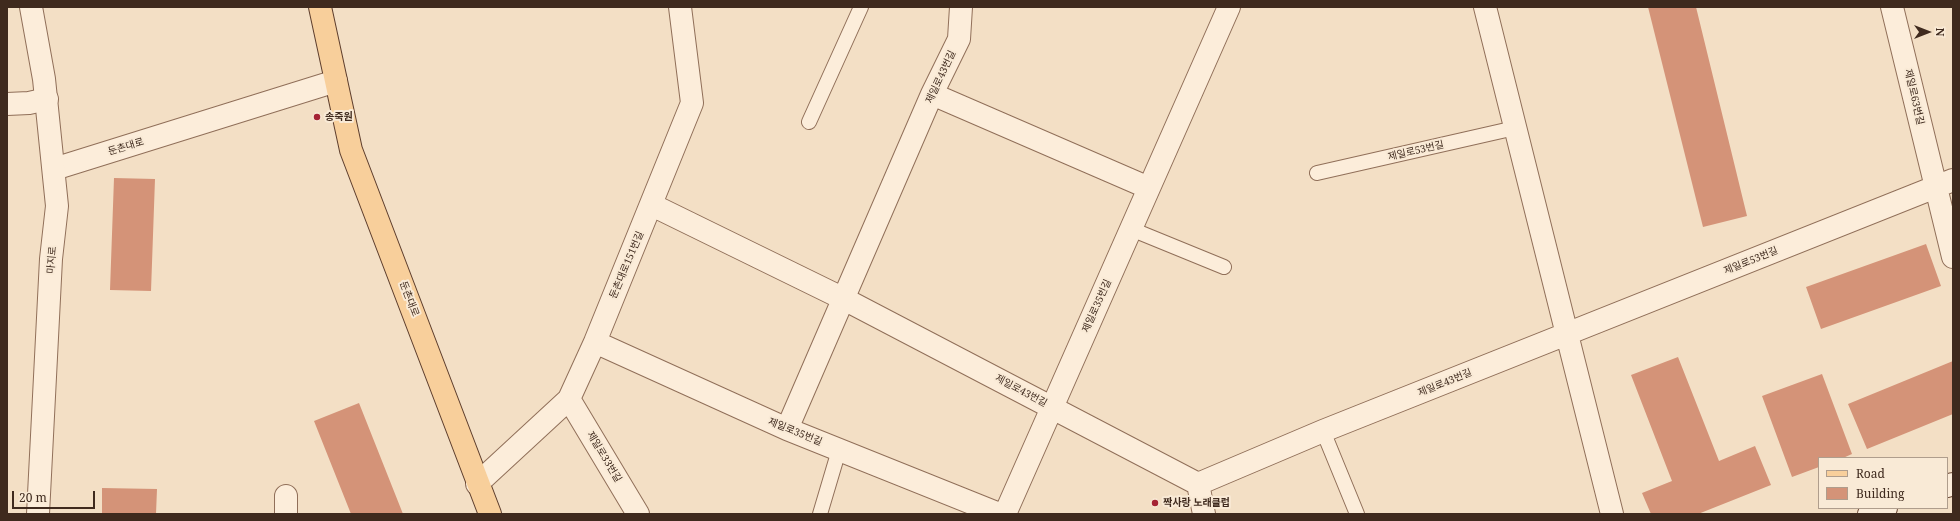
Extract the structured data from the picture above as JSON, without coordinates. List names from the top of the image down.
{
  "streets": {
    "main road": ["둔촌대로"],
    "street": [
      "제일로43번길",
      "제일로63번길",
      "제일로53번길",
      "마지로",
      "둔촌대로151번길",
      "제일로35번길",
      "제일로33번길"
    ]
  },
  "crossings": [
    ["제일로43번길", "제일로53번길"],
    ["제일로43번길", "둔촌대로151번길"],
    ["제일로43번길", "제일로35번길"],
    ["제일로63번길", "제일로53번길"],
    ["둔촌대로", "마지로"],
    ["둔촌대로", "둔촌대로151번길"],
    ["둔촌대로151번길", "제일로35번길"],
    ["둔촌대로151번길", "제일로33번길"]
  ],
  "places": ["송죽원", "짝사랑 노래클럽"],
  "legend": ["Road", "Building"],
  "scale_bar": "20 m",
  "north": "right"
}
